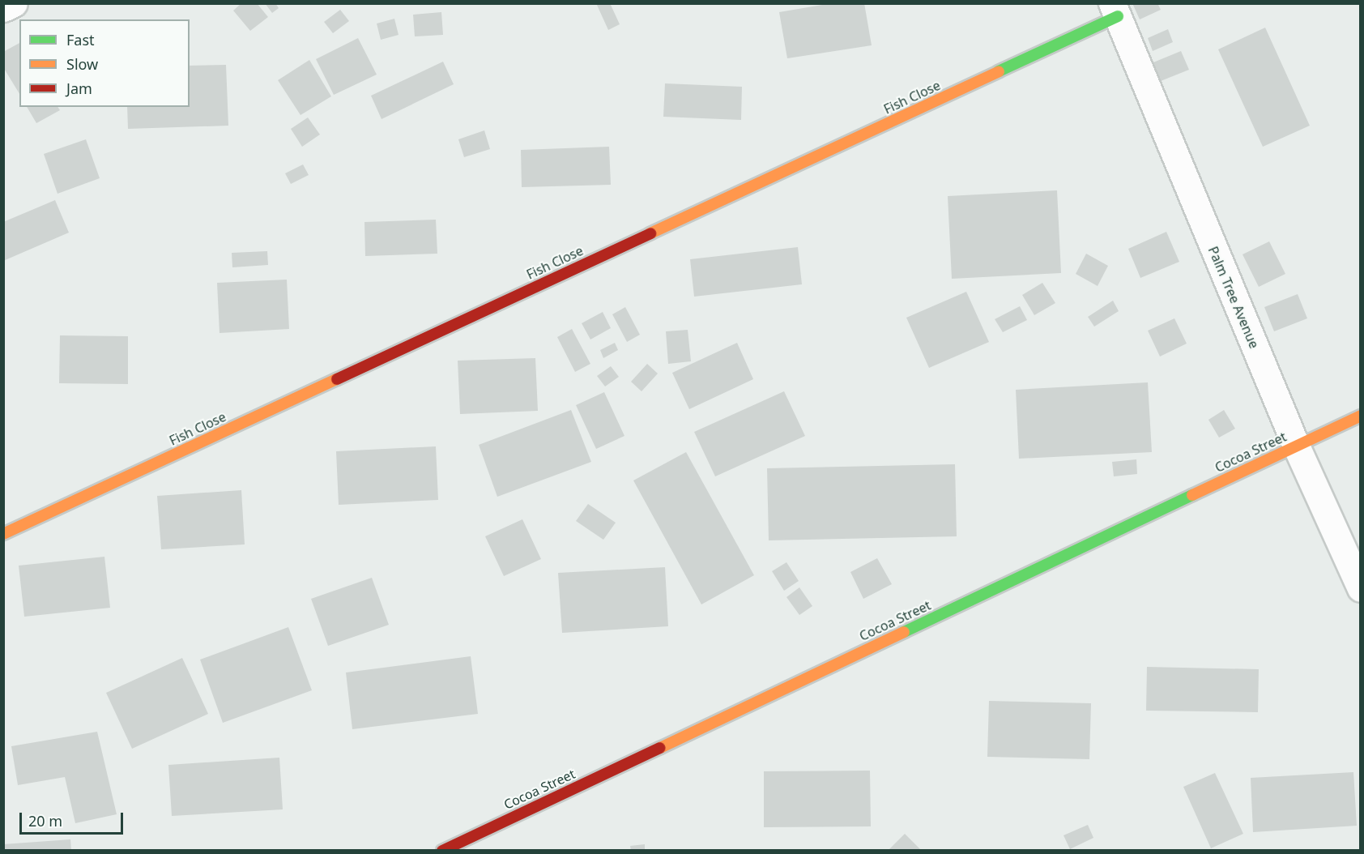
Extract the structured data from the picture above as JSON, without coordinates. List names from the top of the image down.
{
  "streets": {
    "street": ["Fish Close", "Palm Tree Avenue", "Cocoa Street"]
  },
  "crossings": [
    ["Fish Close", "Palm Tree Avenue"],
    ["Palm Tree Avenue", "Cocoa Street"]
  ],
  "legend": ["Fast", "Slow", "Jam"],
  "scale_bar": "20 m"
}
